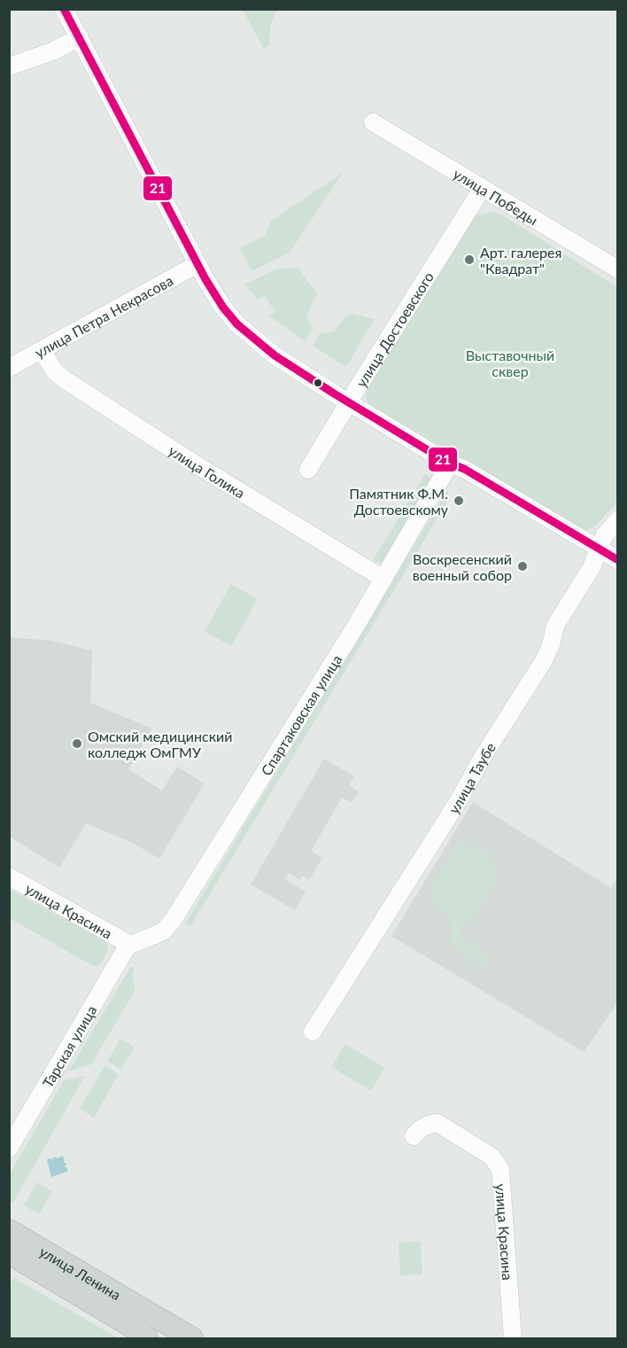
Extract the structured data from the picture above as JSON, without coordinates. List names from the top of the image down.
{
  "streets": {
    "main road": ["улица Ленина"],
    "street": [
      "улица Победы",
      "улица Петра Некрасова",
      "улица Достоевского",
      "улица Голика",
      "Спартаковская улица",
      "улица Таубе",
      "улица Красина",
      "Тарская улица"
    ]
  },
  "crossings": [
    ["улица Победы", "улица Достоевского"],
    ["улица Петра Некрасова", "улица Голика"],
    ["улица Голика", "Спартаковская улица"],
    ["Спартаковская улица", "улица Красина"],
    ["Спартаковская улица", "Тарская улица"],
    ["улица Красина", "Тарская улица"]
  ],
  "parks": ["Выставочный сквер"],
  "places": [
    "Арт. галерея \"Квадрат\"",
    "Памятник Ф.М. Достоевскому",
    "Воскресенский военный собор",
    "Омский медицинский колледж ОмГМУ"
  ],
  "lines": ["transit line 21"]
}
